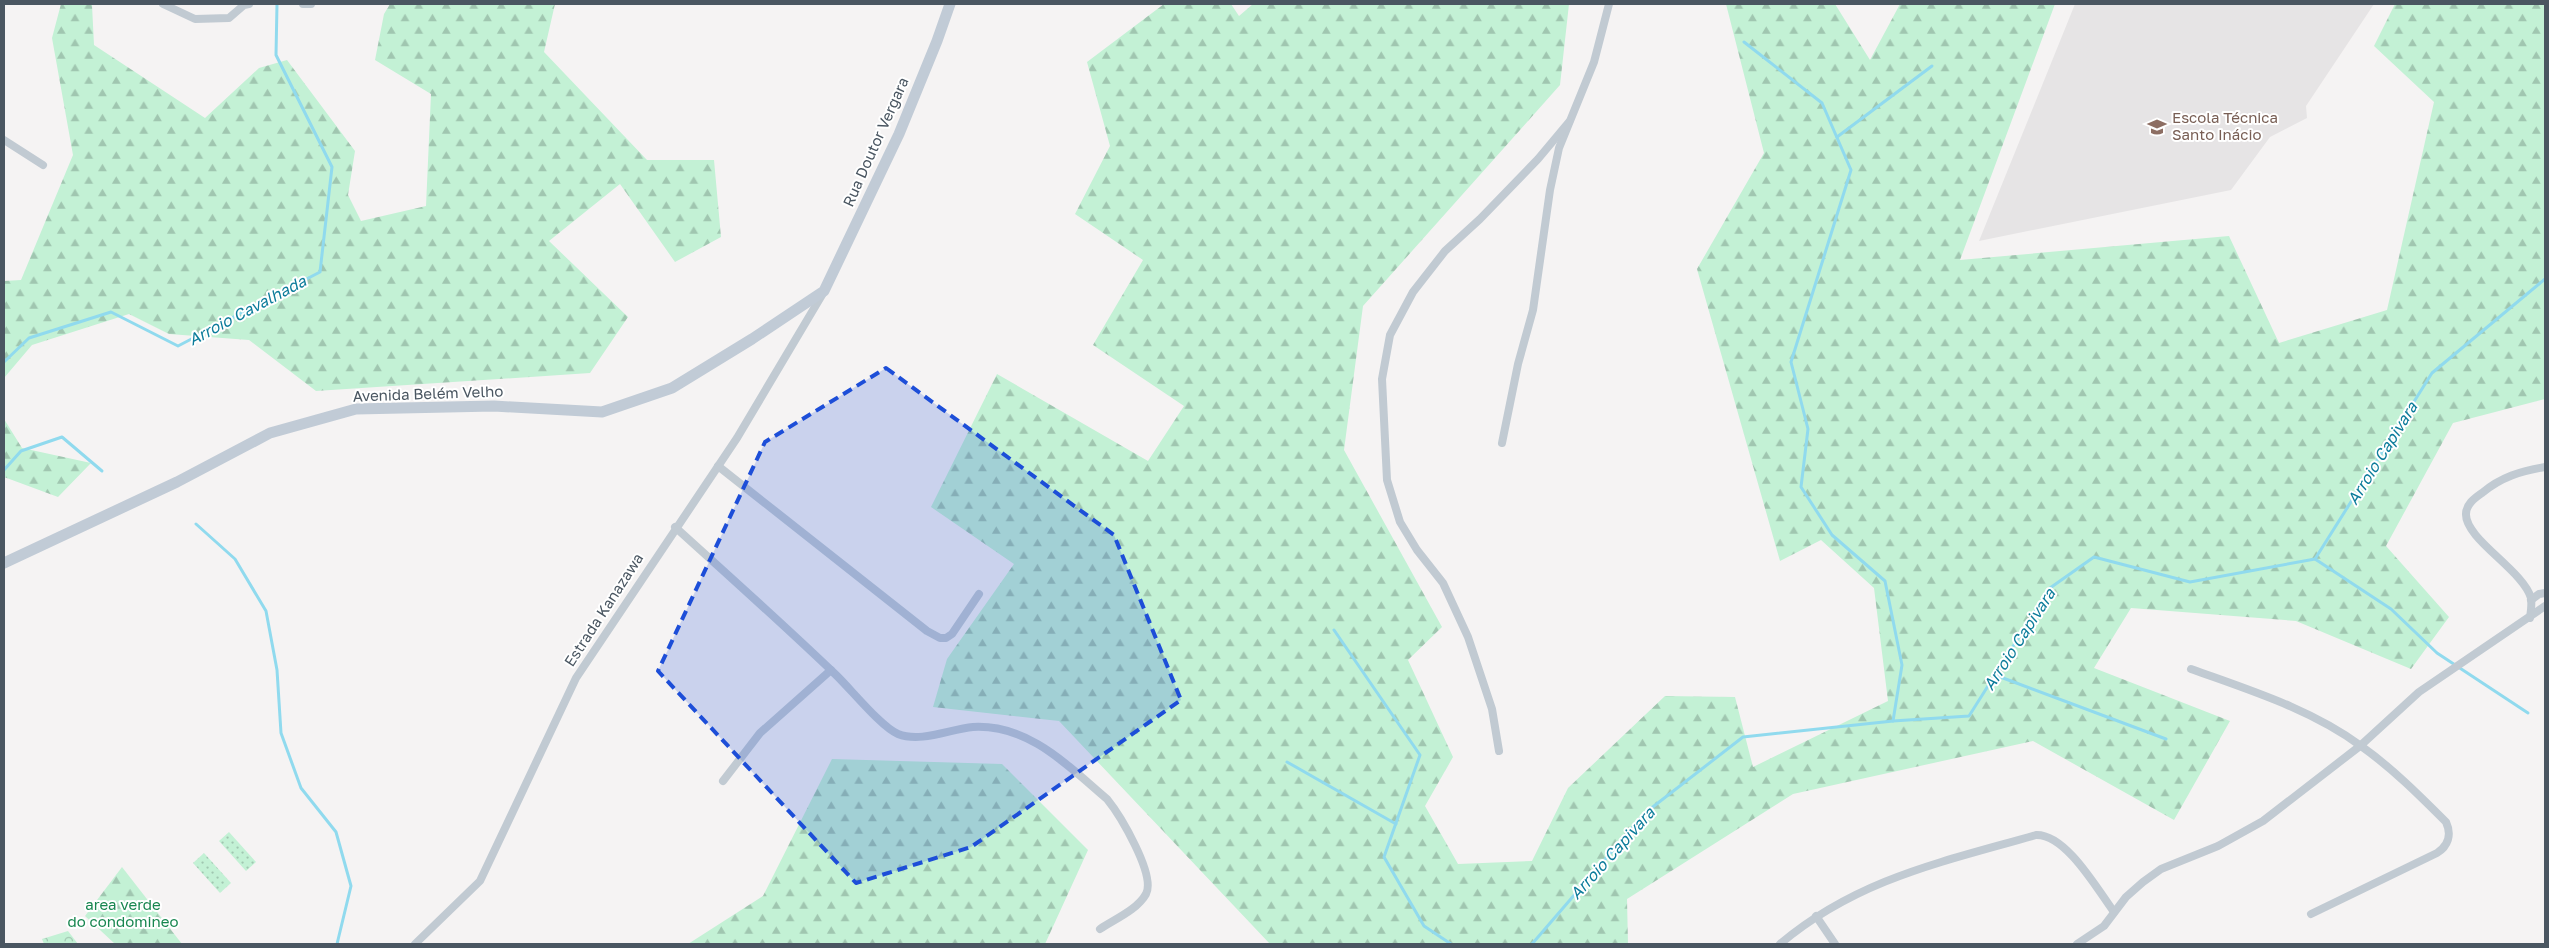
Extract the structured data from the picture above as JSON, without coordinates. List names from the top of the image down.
{
  "streets": {
    "main road": ["Rua Doutor Vergara", "Avenida Belém Velho"],
    "street": ["Estrada Kanazawa"]
  },
  "crossings": [
    ["Rua Doutor Vergara", "Avenida Belém Velho"],
    ["Rua Doutor Vergara", "Estrada Kanazawa"],
    ["Avenida Belém Velho", "Estrada Kanazawa"]
  ],
  "water": ["Arroio Cavalhada", "Arroio Capivara"],
  "parks": ["area verde do condomineo"],
  "places": {
    "school or university": ["Escola Técnica Santo Inácio"]
  }
}
